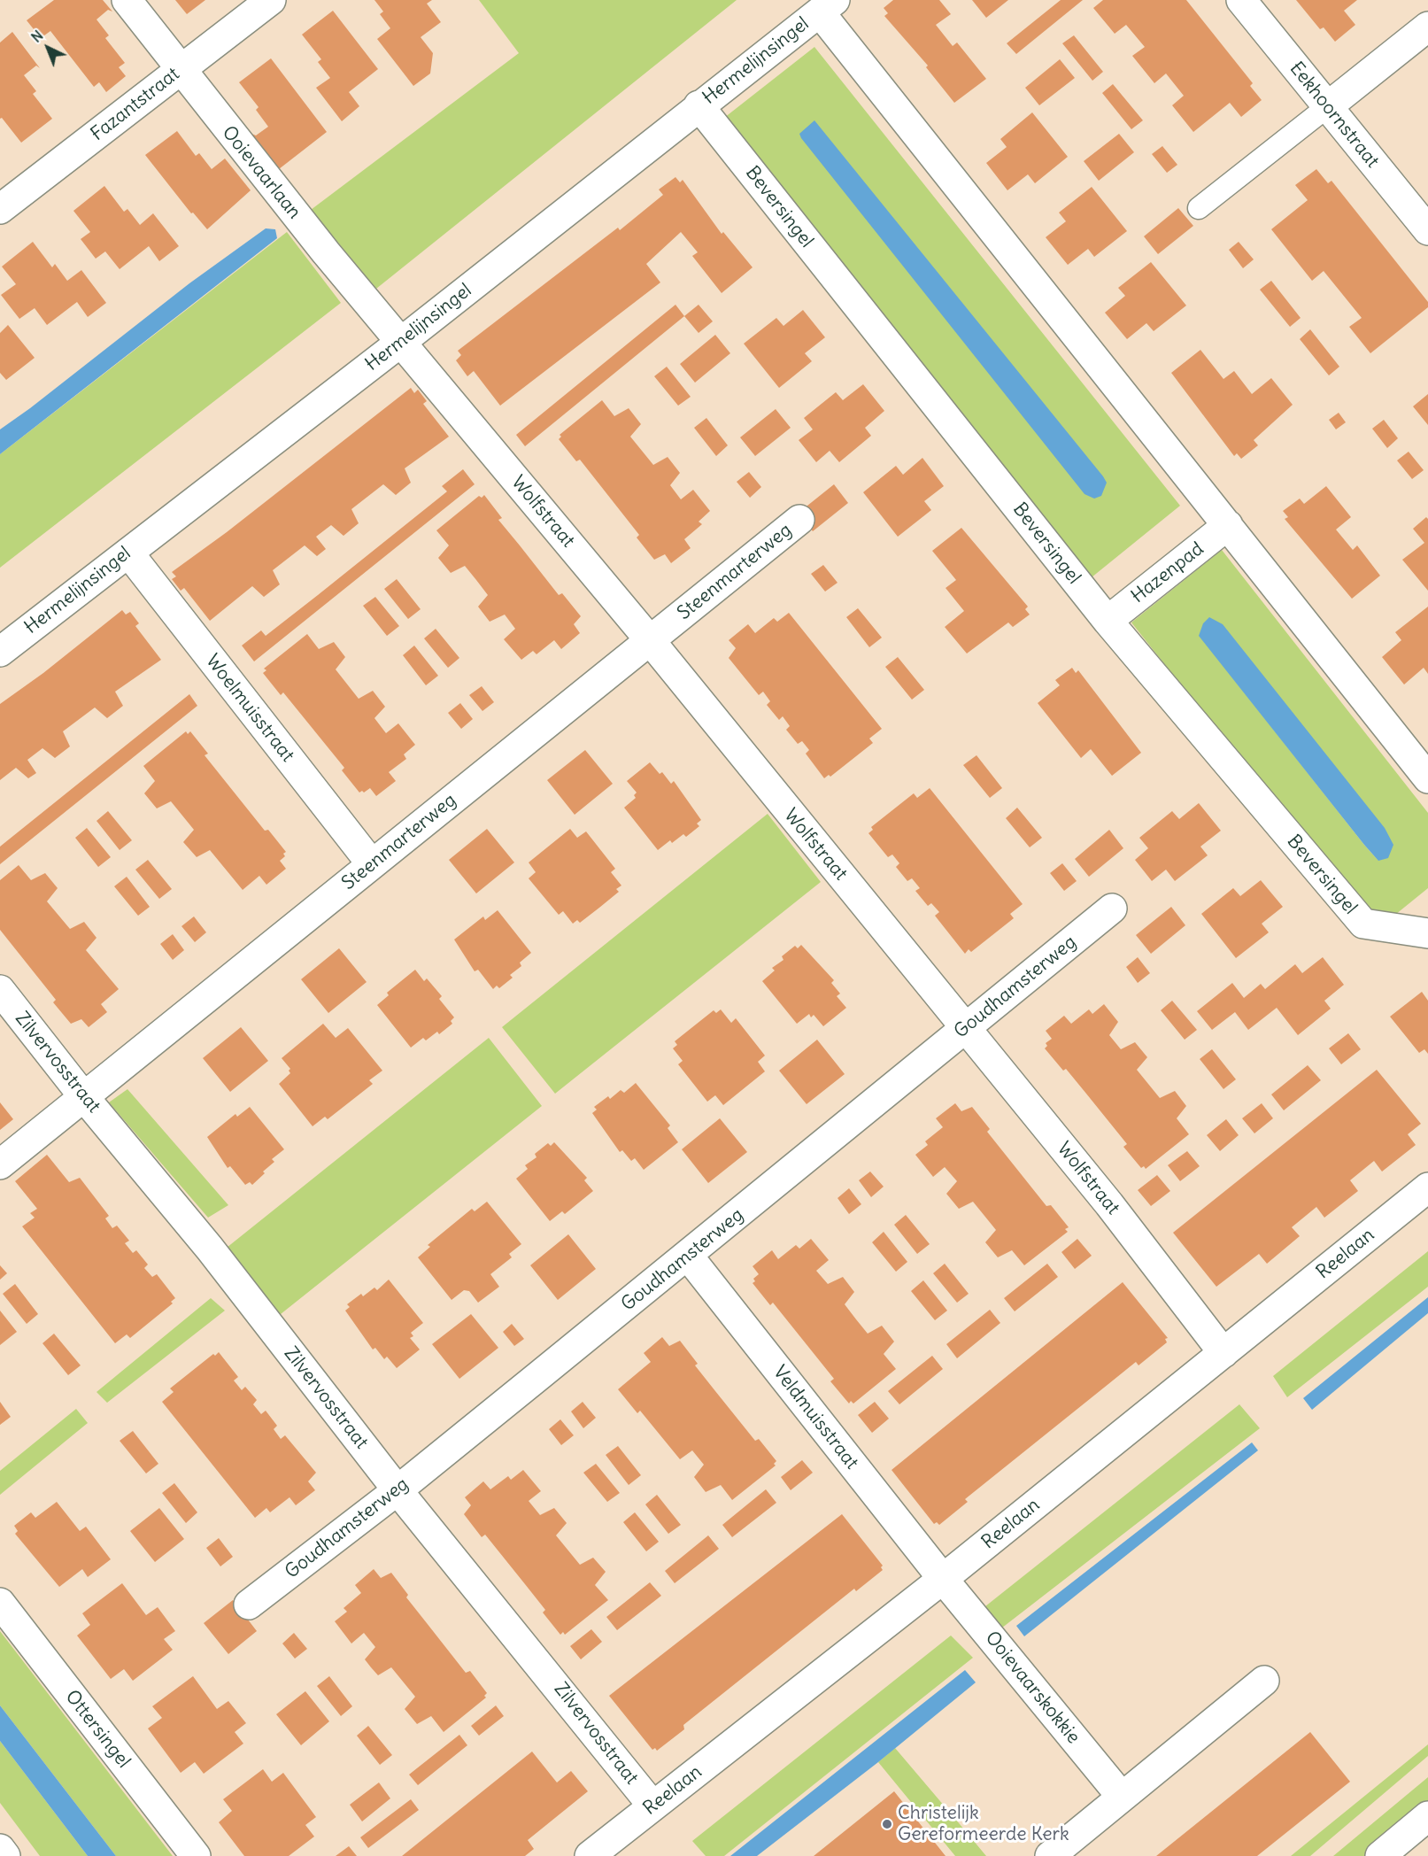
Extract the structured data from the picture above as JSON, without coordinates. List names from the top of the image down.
{
  "streets": {
    "street": [
      "Hermelijnsingel",
      "Fazantstraat",
      "Eekhoornstraat",
      "Ooievaarlaan",
      "Beversingel",
      "Wolfstraat",
      "Steenmarterweg",
      "Hazenpad",
      "Woelmuisstraat",
      "Goudhamsterweg",
      "Zilvervosstraat",
      "Reelaan",
      "Veldmuisstraat",
      "Ooievaarskokkie",
      "Ottersingel"
    ]
  },
  "crossings": [
    ["Hermelijnsingel", "Ooievaarlaan"],
    ["Hermelijnsingel", "Beversingel"],
    ["Hermelijnsingel", "Wolfstraat"],
    ["Hermelijnsingel", "Woelmuisstraat"],
    ["Fazantstraat", "Ooievaarlaan"],
    ["Ooievaarlaan", "Wolfstraat"],
    ["Beversingel", "Hazenpad"],
    ["Wolfstraat", "Steenmarterweg"],
    ["Wolfstraat", "Goudhamsterweg"],
    ["Wolfstraat", "Reelaan"],
    ["Steenmarterweg", "Woelmuisstraat"],
    ["Steenmarterweg", "Zilvervosstraat"],
    ["Goudhamsterweg", "Zilvervosstraat"],
    ["Goudhamsterweg", "Veldmuisstraat"],
    ["Zilvervosstraat", "Reelaan"],
    ["Reelaan", "Veldmuisstraat"],
    ["Reelaan", "Ooievaarskokkie"],
    ["Veldmuisstraat", "Ooievaarskokkie"]
  ],
  "places": ["Christelijk Gereformeerde Kerk"],
  "north": "top left"
}
